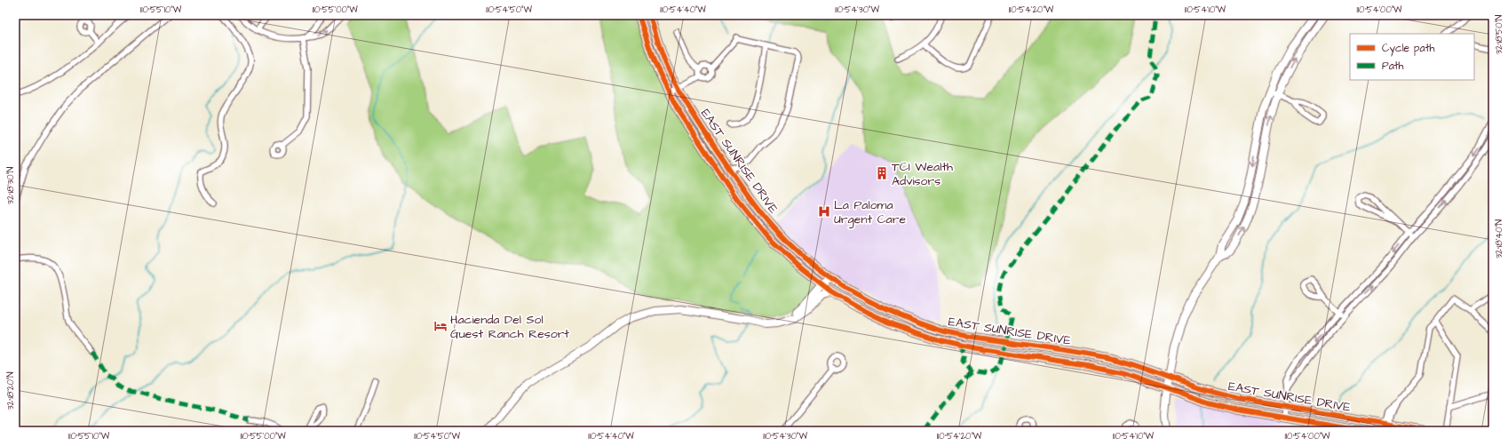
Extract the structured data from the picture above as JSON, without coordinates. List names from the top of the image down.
{
  "streets": {
    "main road": ["EAST SUNRISE DRIVE"]
  },
  "places": {
    "building": ["TCI Wealth Advisors"],
    "hospital": ["La Paloma Urgent Care"],
    "hotel": ["Hacienda Del Sol Guest Ranch Resort"]
  },
  "legend": ["Cycle path", "Path"],
  "coordinates": [
    "110°55'10\"W",
    "110°55'00\"W",
    "110°54'50\"W",
    "110°54'40\"W",
    "110°54'30\"W",
    "110°54'20\"W",
    "110°54'10\"W",
    "110°54'00\"W",
    "32°18'50\"N",
    "32°18'30\"N",
    "32°18'40\"N",
    "32°18'20\"N"
  ]
}
